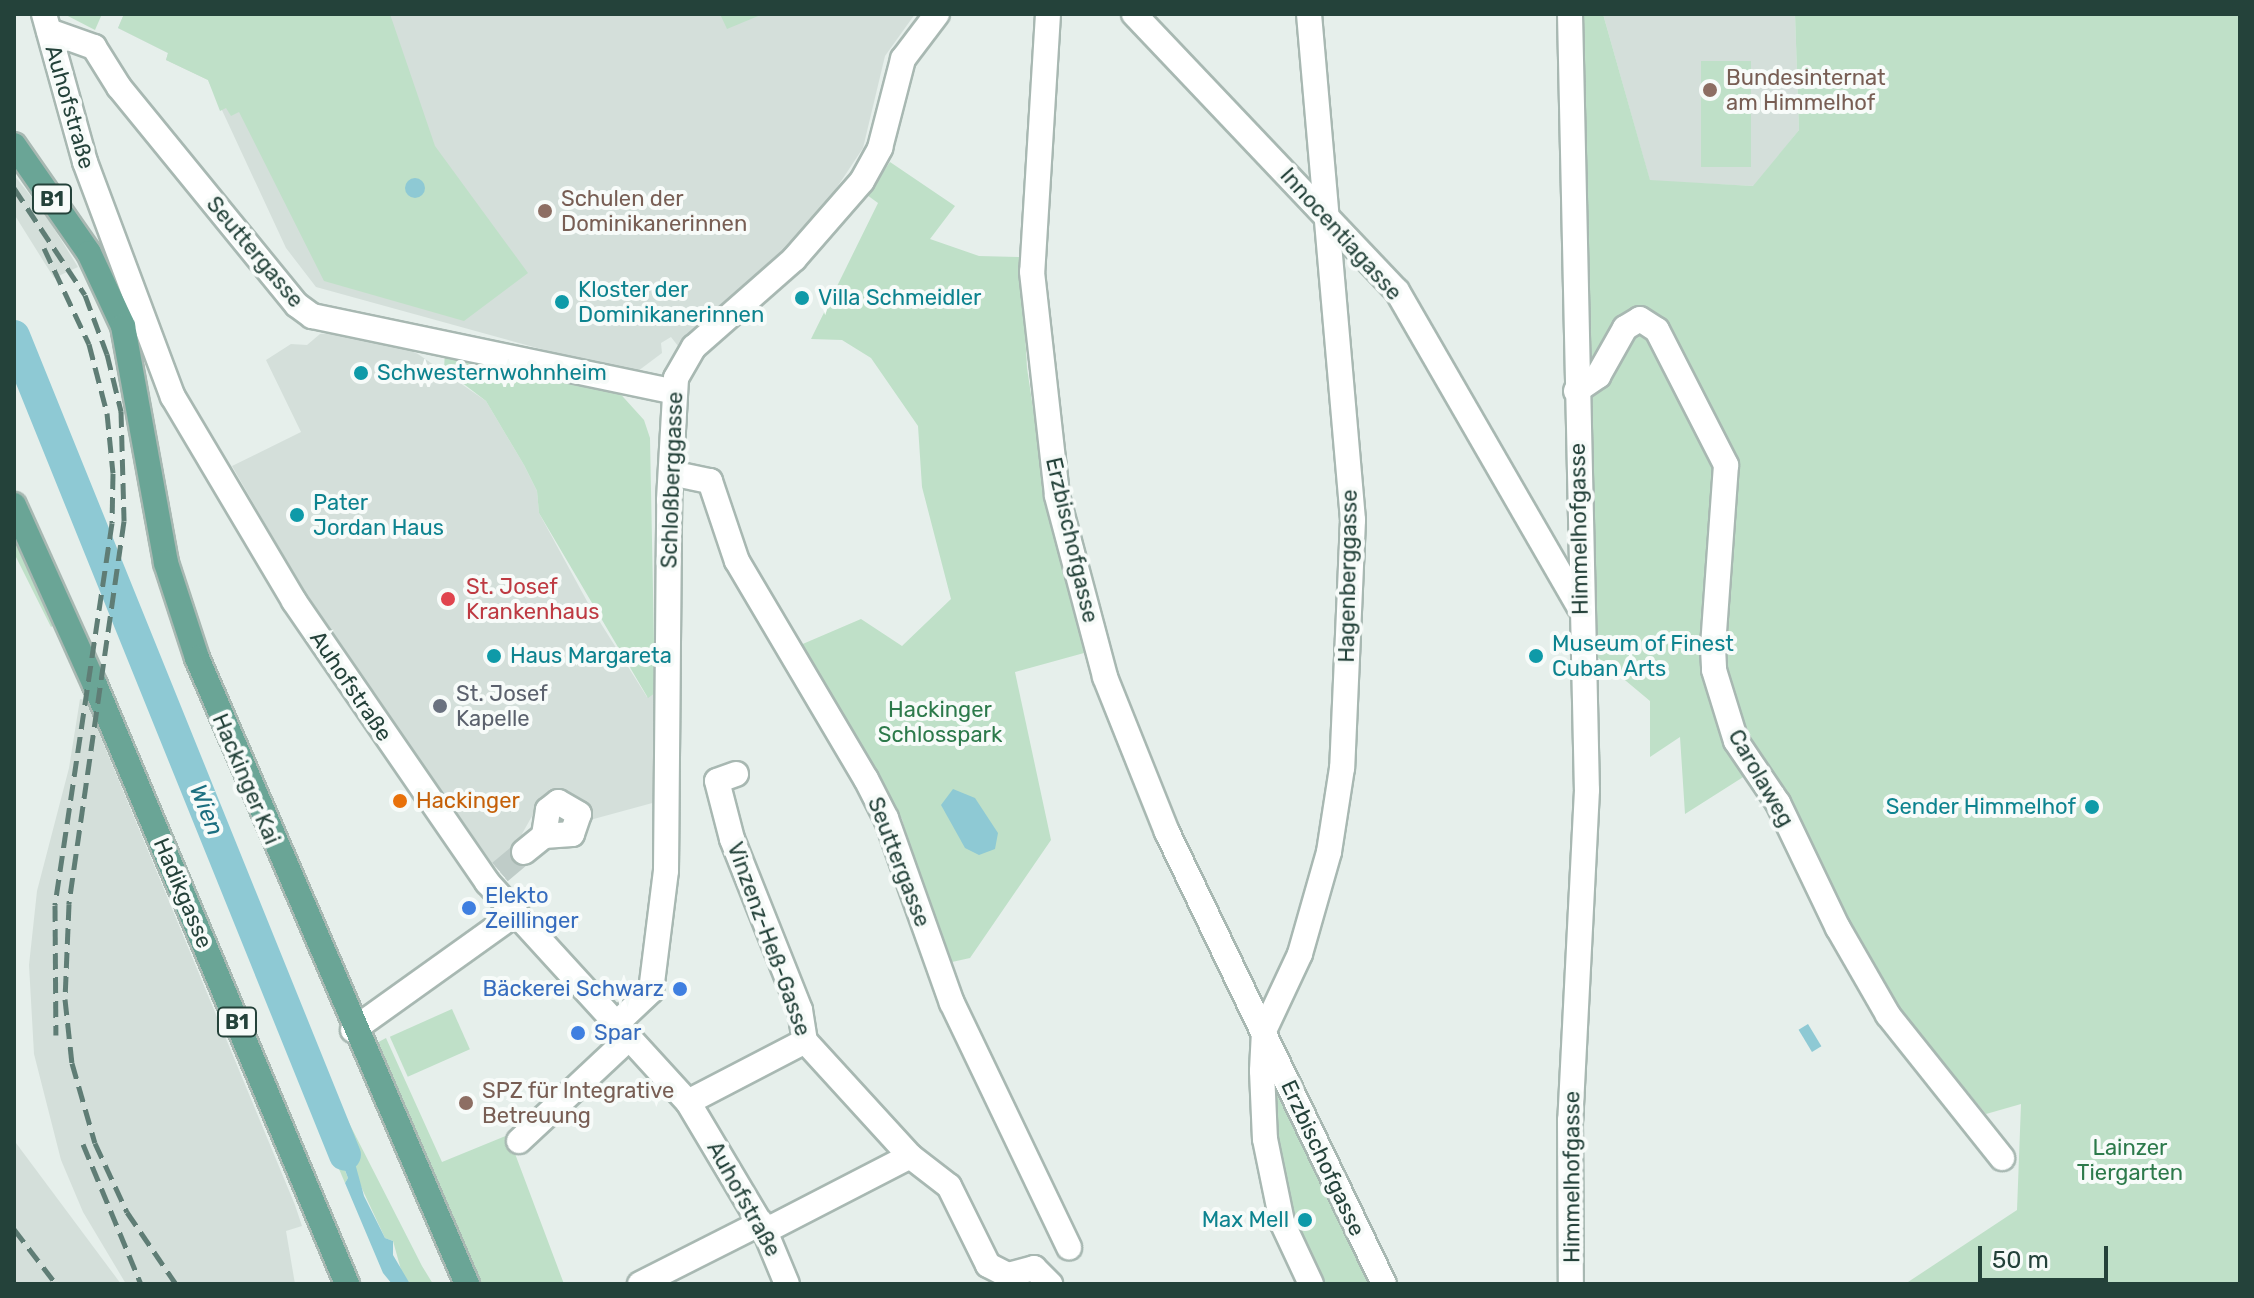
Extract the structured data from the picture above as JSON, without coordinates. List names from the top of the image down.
{
  "streets": {
    "main road": ["B1", "Hackinger Kai", "Hadikgasse"],
    "street": [
      "Auhofstraße",
      "Innocentiagasse",
      "Seuttergasse",
      "Schloßberggasse",
      "Himmelhofgasse",
      "Erzbischofgasse",
      "Hagenberggasse",
      "Carolaweg",
      "Vinzenz-Heß-Gasse"
    ]
  },
  "crossings": [
    ["Auhofstraße", "Seuttergasse"],
    ["Auhofstraße", "Schloßberggasse"],
    ["Innocentiagasse", "Himmelhofgasse"],
    ["Innocentiagasse", "Hagenberggasse"],
    ["Seuttergasse", "Schloßberggasse"],
    ["Himmelhofgasse", "Carolaweg"],
    ["Erzbischofgasse", "Hagenberggasse"]
  ],
  "water": ["Wien"],
  "parks": ["Hackinger Schlosspark", "Lainzer Tiergarten"],
  "places": [
    "Bundesinternat am Himmelhof",
    "Schulen der Dominikanerinnen",
    "Villa Schmeidler",
    "Kloster der Dominikanerinnen",
    "Schwesternwohnheim",
    "Pater Jordan Haus",
    "St. Josef Krankenhaus",
    "Haus Margareta",
    "Museum of Finest Cuban Arts",
    "St. Josef Kapelle",
    "Hackinger",
    "Sender Himmelhof",
    "Elekto Zeillinger",
    "Bäckerei Schwarz",
    "Spar",
    "SPZ für Integrative Betreuung",
    "Max Mell"
  ],
  "scale_bar": "50 m"
}
